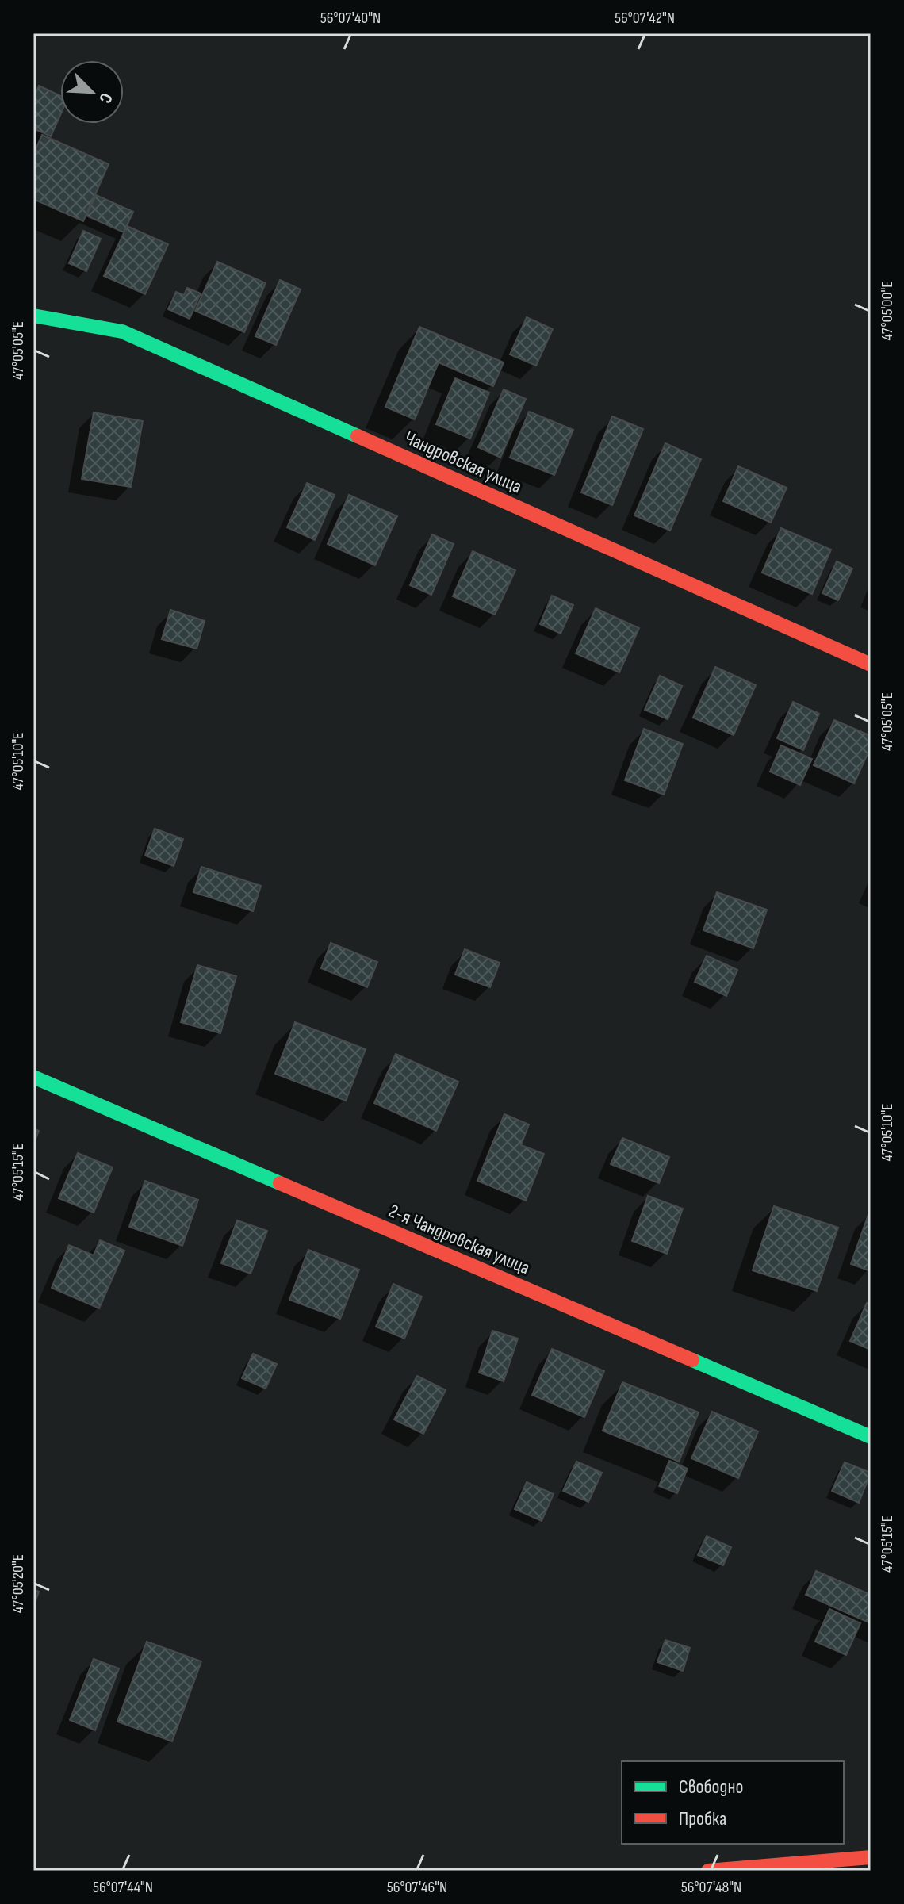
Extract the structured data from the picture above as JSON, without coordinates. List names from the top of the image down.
{
  "streets": {
    "street": ["Чандровская улица", "2-я Чандровская улица"]
  },
  "legend": ["Свободно", "Пробка"],
  "north": "bottom right",
  "coordinates": [
    "56°07'40\"N",
    "56°07'42\"N",
    "47°05'00\"E",
    "47°05'05\"E",
    "47°05'10\"E",
    "47°05'15\"E",
    "47°05'20\"E",
    "56°07'44\"N",
    "56°07'46\"N",
    "56°07'48\"N"
  ]
}
